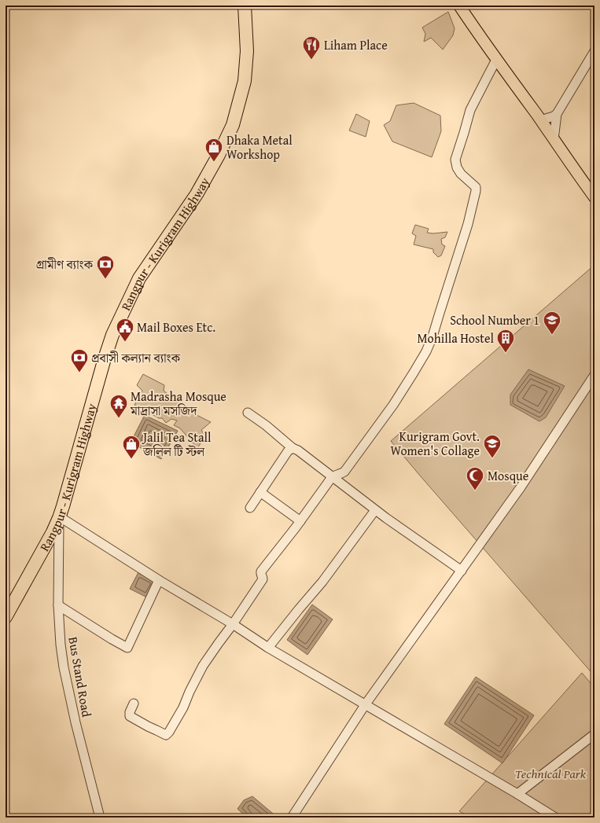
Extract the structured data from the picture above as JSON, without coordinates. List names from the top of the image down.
{
  "streets": {
    "highway": ["Rangpur - Kurigram Highway"],
    "street": ["Bus Stand Road"]
  },
  "crossings": [
    ["Rangpur - Kurigram Highway", "Bus Stand Road"]
  ],
  "parks": ["Technical Park"],
  "places": {
    "restaurant": ["Liham Place"],
    "shop": ["Dhaka Metal Workshop", "Jalil Tea Stall জলিল টি স্টল"],
    "bank": ["গ্রামীণ ব্যাংক", "প্রবাসী কল্যান ব্যাংক"],
    "school or university": ["School Number 1", "Kurigram Govt. Women's Collage"],
    "public building": ["Mail Boxes Etc."],
    "building": ["Mohilla Hostel"],
    "temple": ["Madrasha Mosque মাদ্রাসা মসজিদ"],
    "mosque": ["Mosque"]
  }
}
